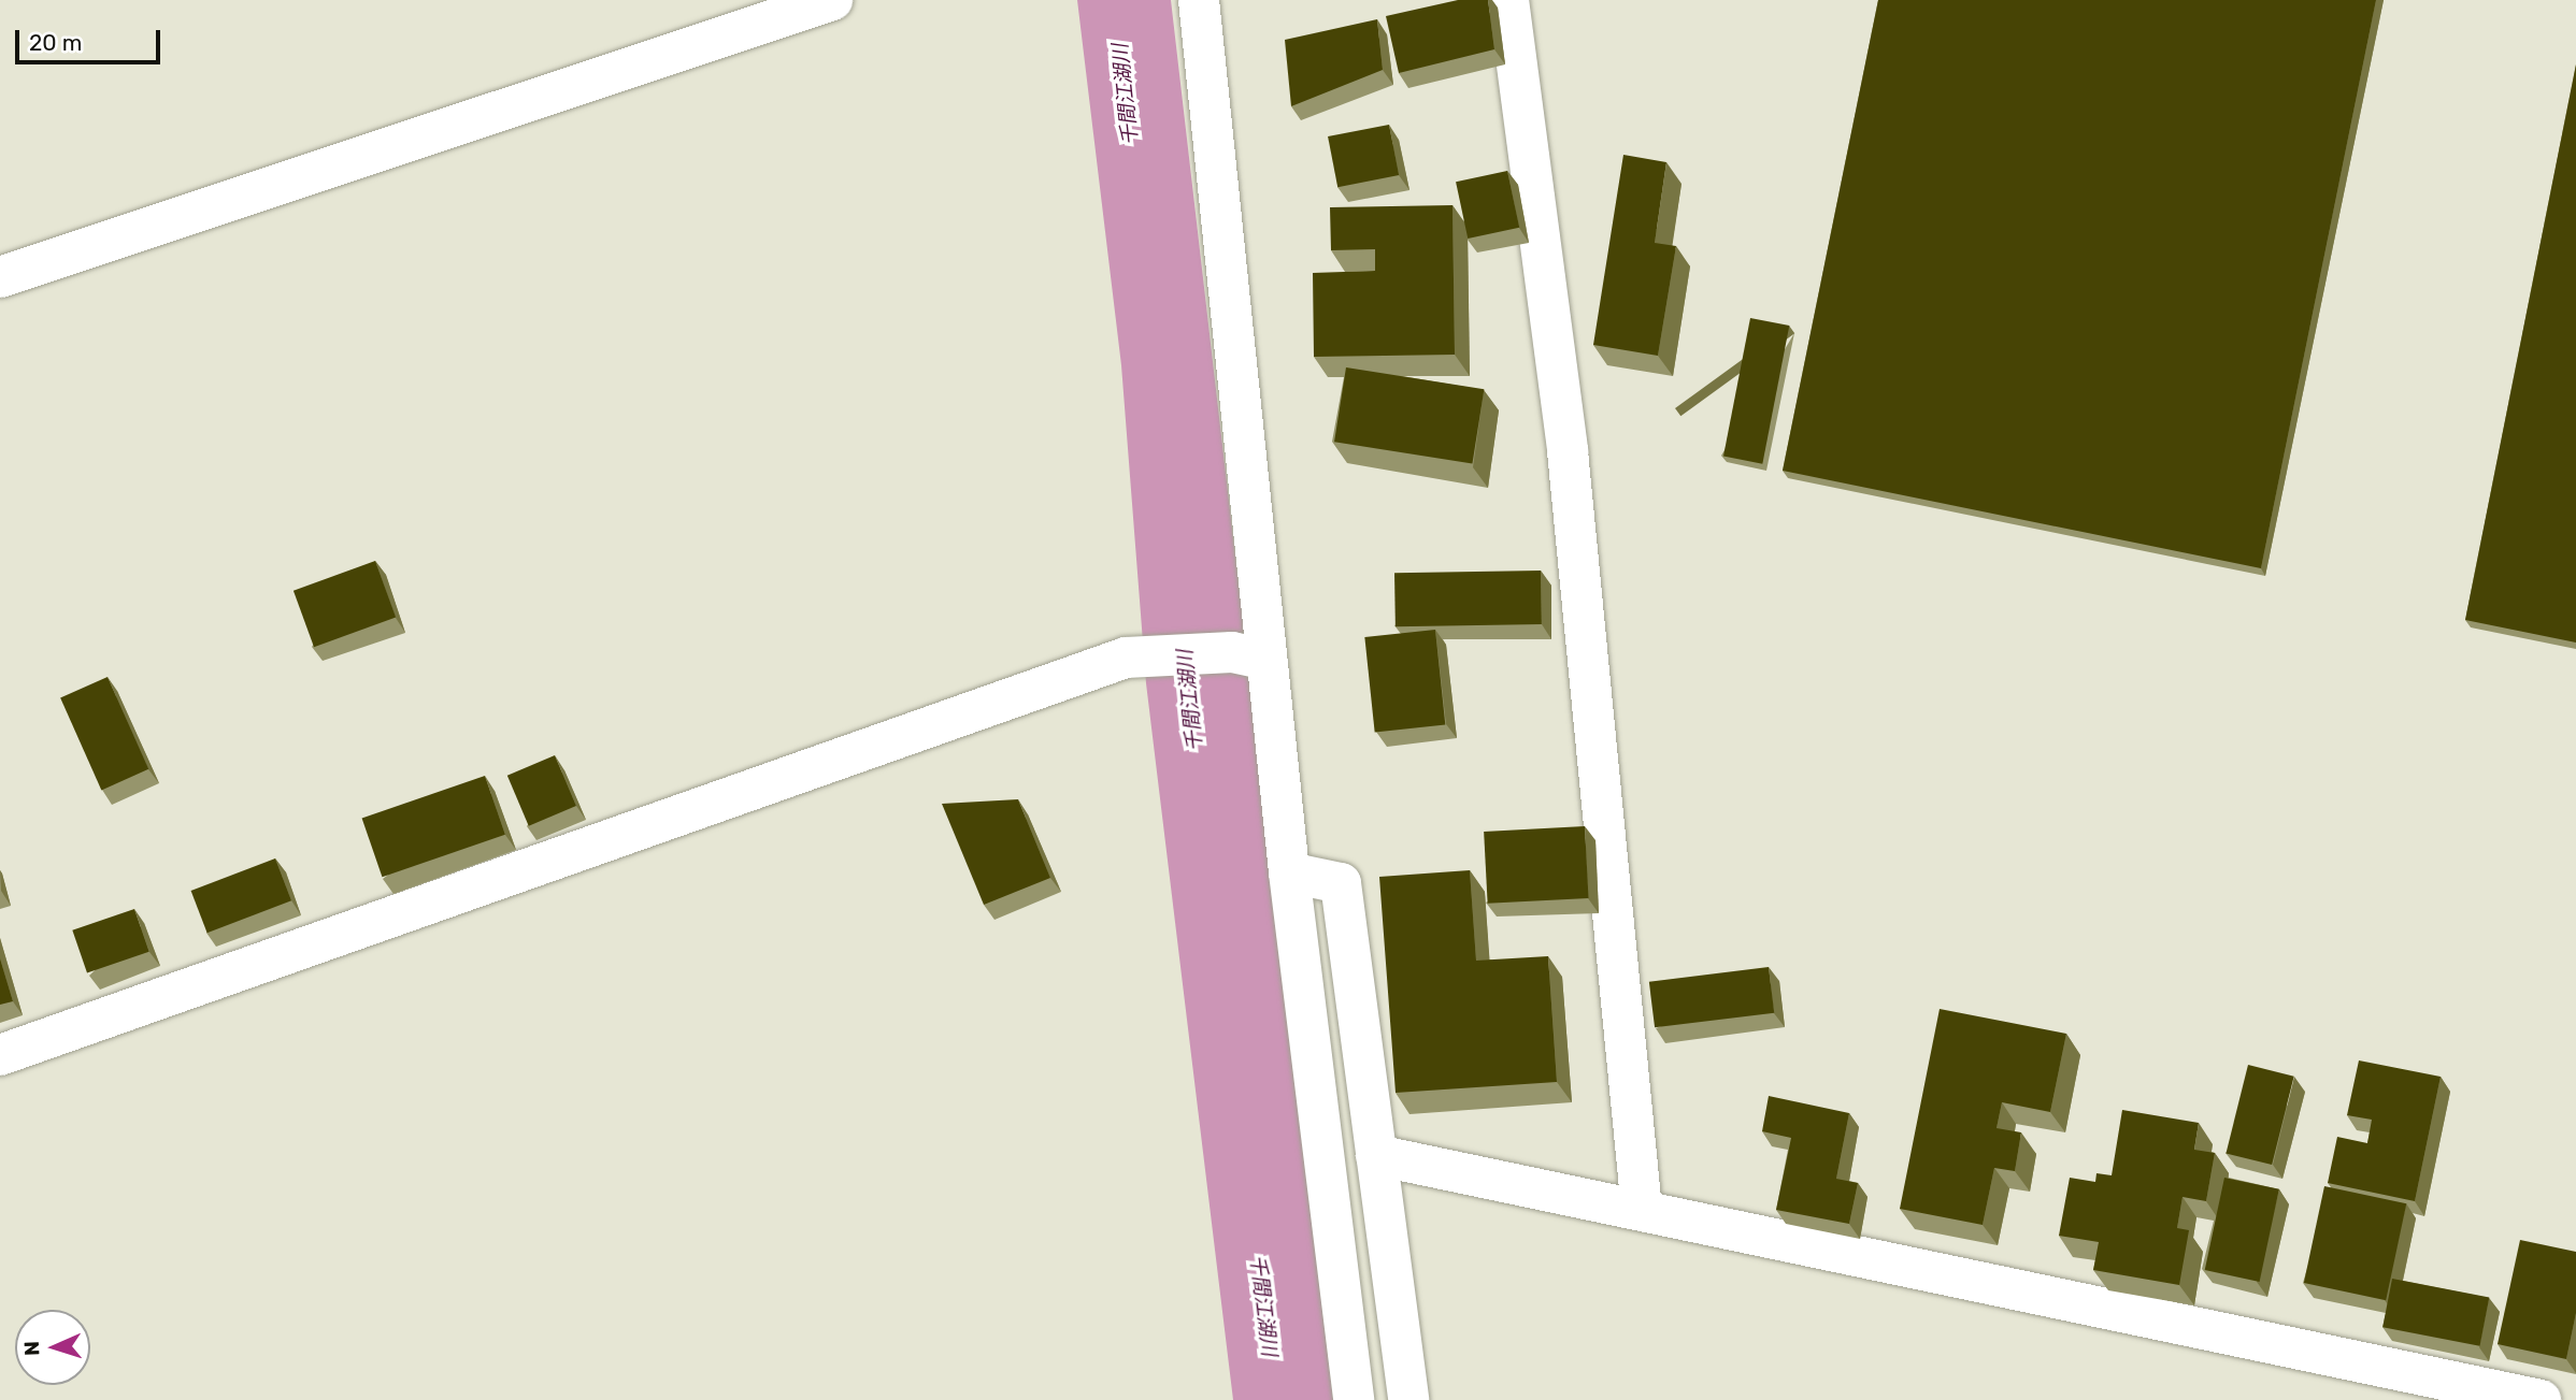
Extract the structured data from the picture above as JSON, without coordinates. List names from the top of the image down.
{
  "water": ["千間江湖川"],
  "scale_bar": "20 m",
  "north": "left"
}
